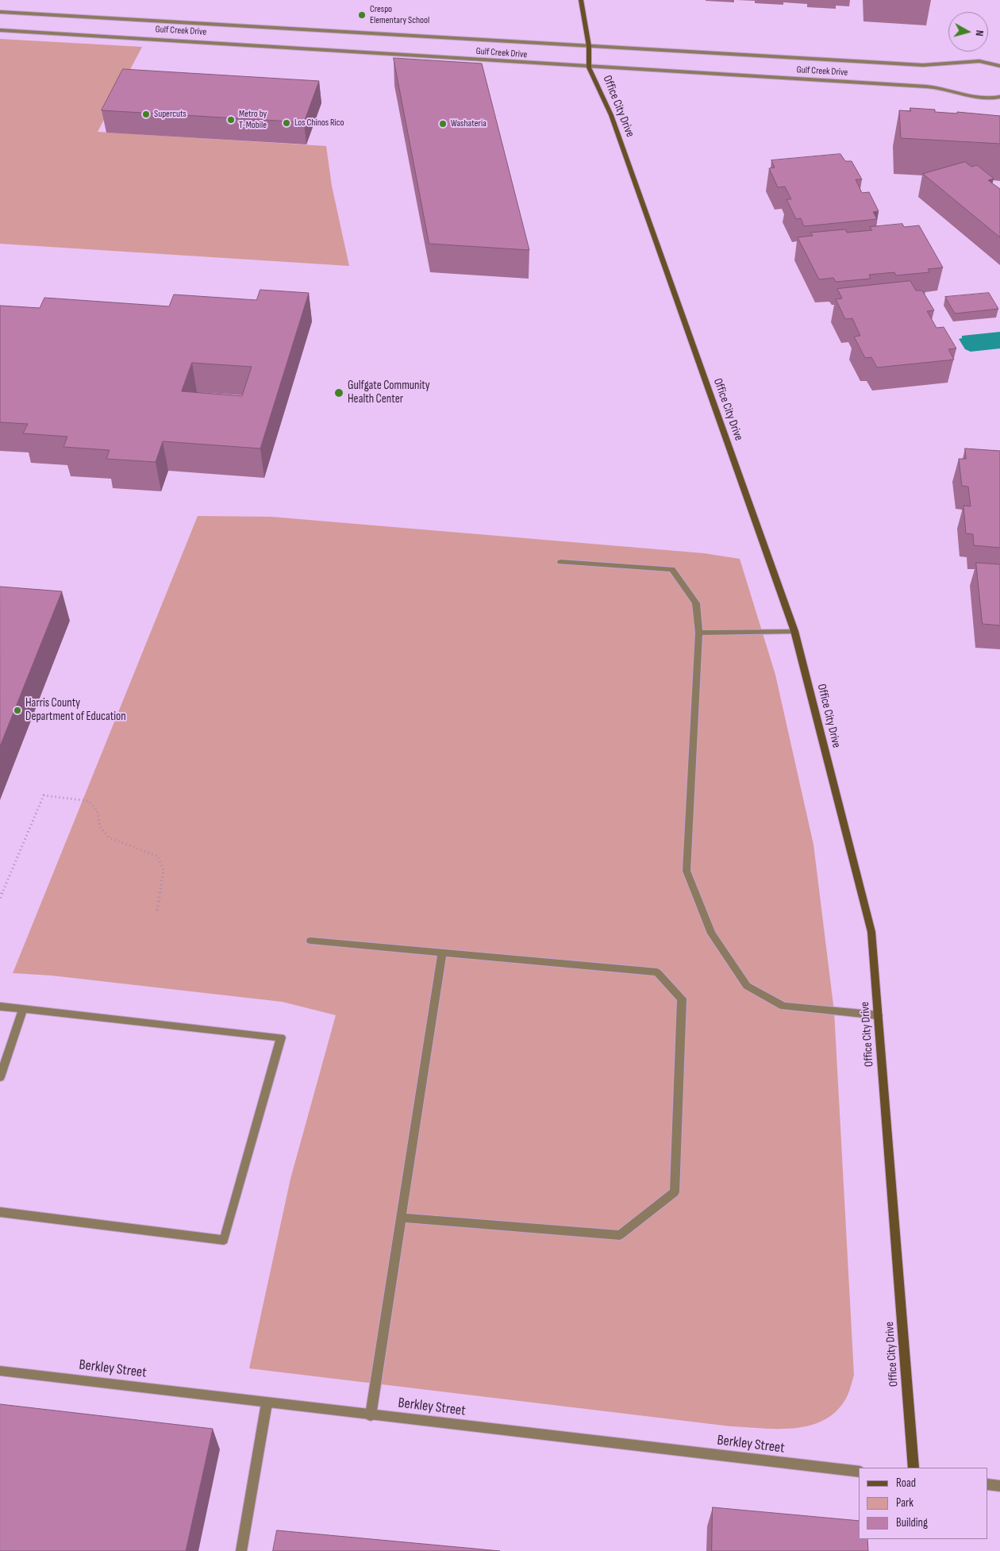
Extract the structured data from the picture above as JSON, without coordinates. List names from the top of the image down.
{
  "streets": {
    "street": ["Gulf Creek Drive", "Office City Drive", "Berkley Street"]
  },
  "crossings": [
    ["Gulf Creek Drive", "Office City Drive"]
  ],
  "places": [
    "Crespo Elementary School",
    "Supercuts",
    "Metro by T-Mobile",
    "Los Chinos Rico",
    "Washateria",
    "Gulfgate Community Health Center",
    "Harris County Department of Education"
  ],
  "legend": ["Road", "Park", "Building"],
  "north": "right"
}
